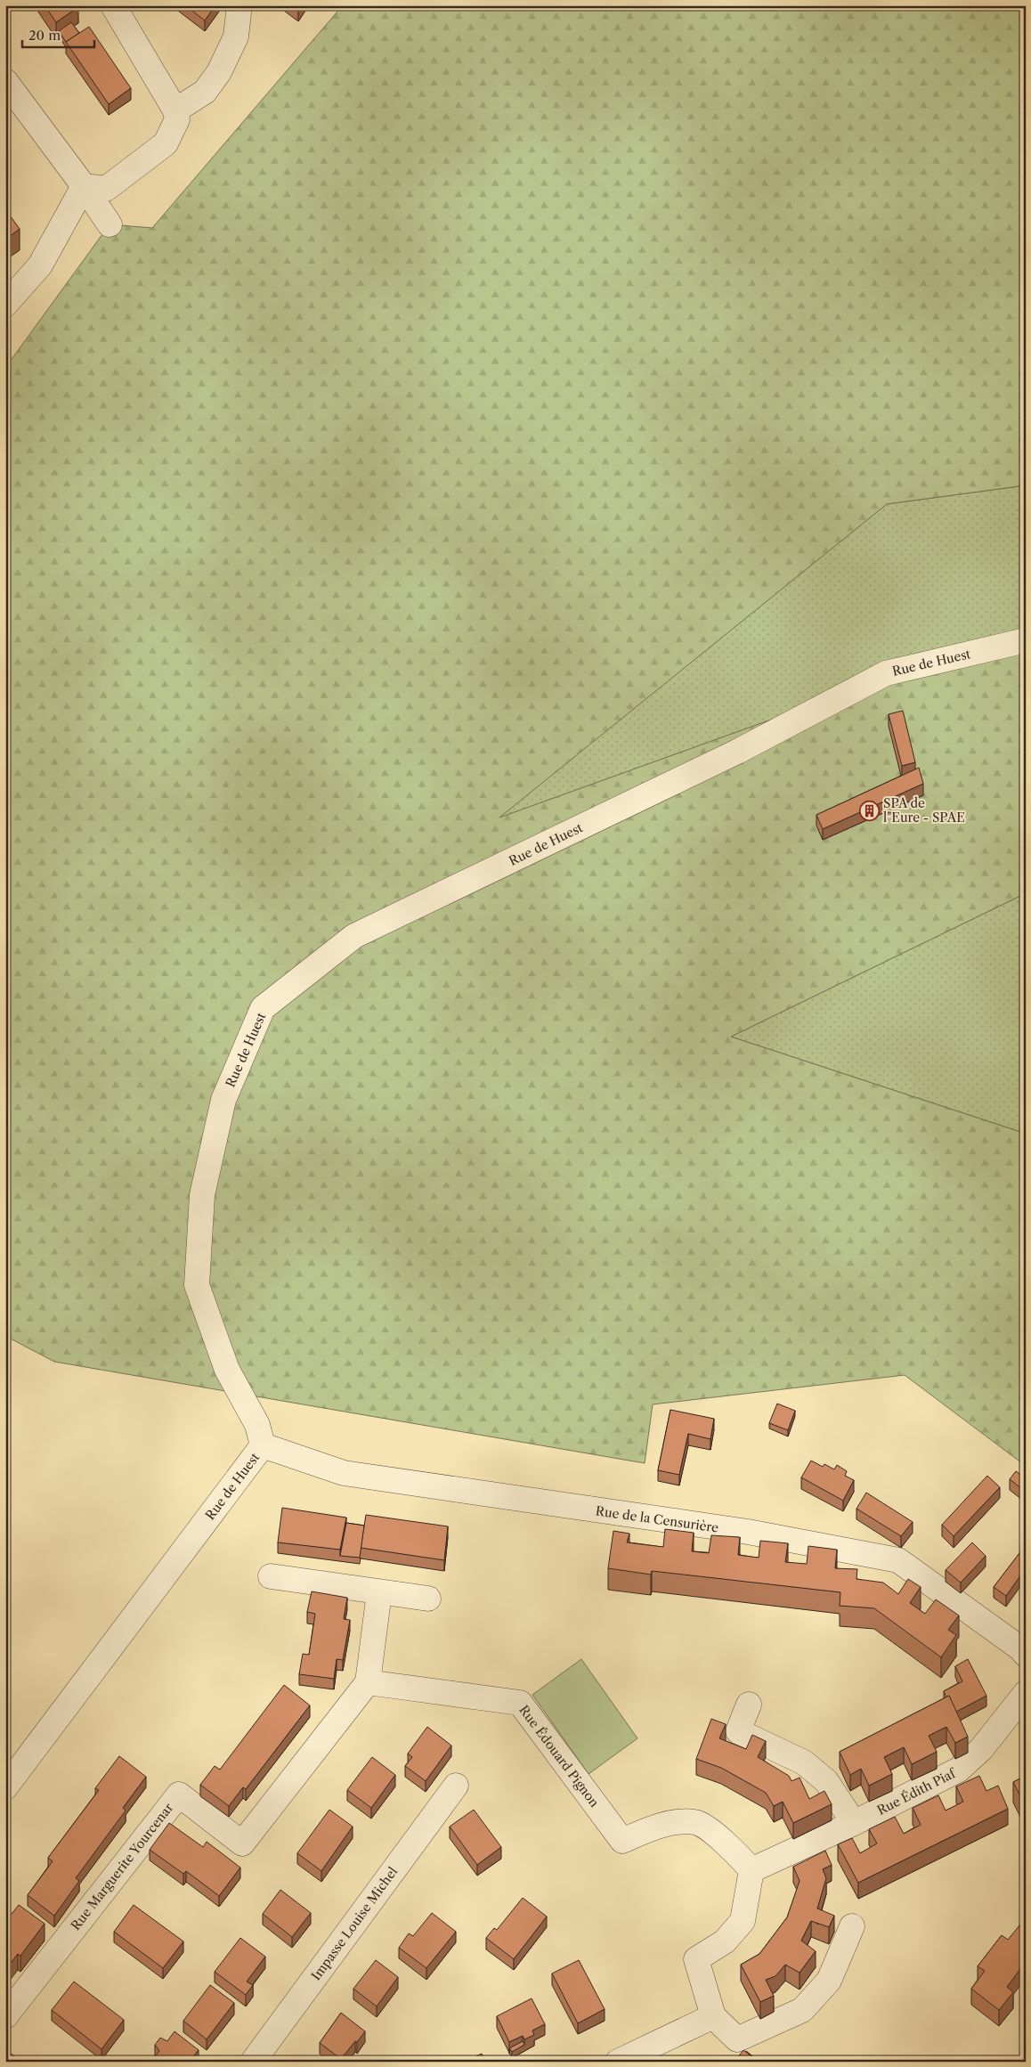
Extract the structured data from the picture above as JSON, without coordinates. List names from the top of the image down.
{
  "streets": {
    "street": [
      "Rue de Huest",
      "Rue de la Censurière",
      "Rue Édouard Pignon",
      "Rue Édith Piaf",
      "Rue Marguerite Yourcenar",
      "Impasse Louise Michel"
    ]
  },
  "crossings": [
    ["Rue de Huest", "Rue de la Censurière"],
    ["Rue Édouard Pignon", "Rue Édith Piaf"],
    ["Rue Édouard Pignon", "Rue Marguerite Yourcenar"]
  ],
  "places": {
    "building": ["SPA de l\"Eure - SPAE"]
  },
  "scale_bar": "20 m"
}
